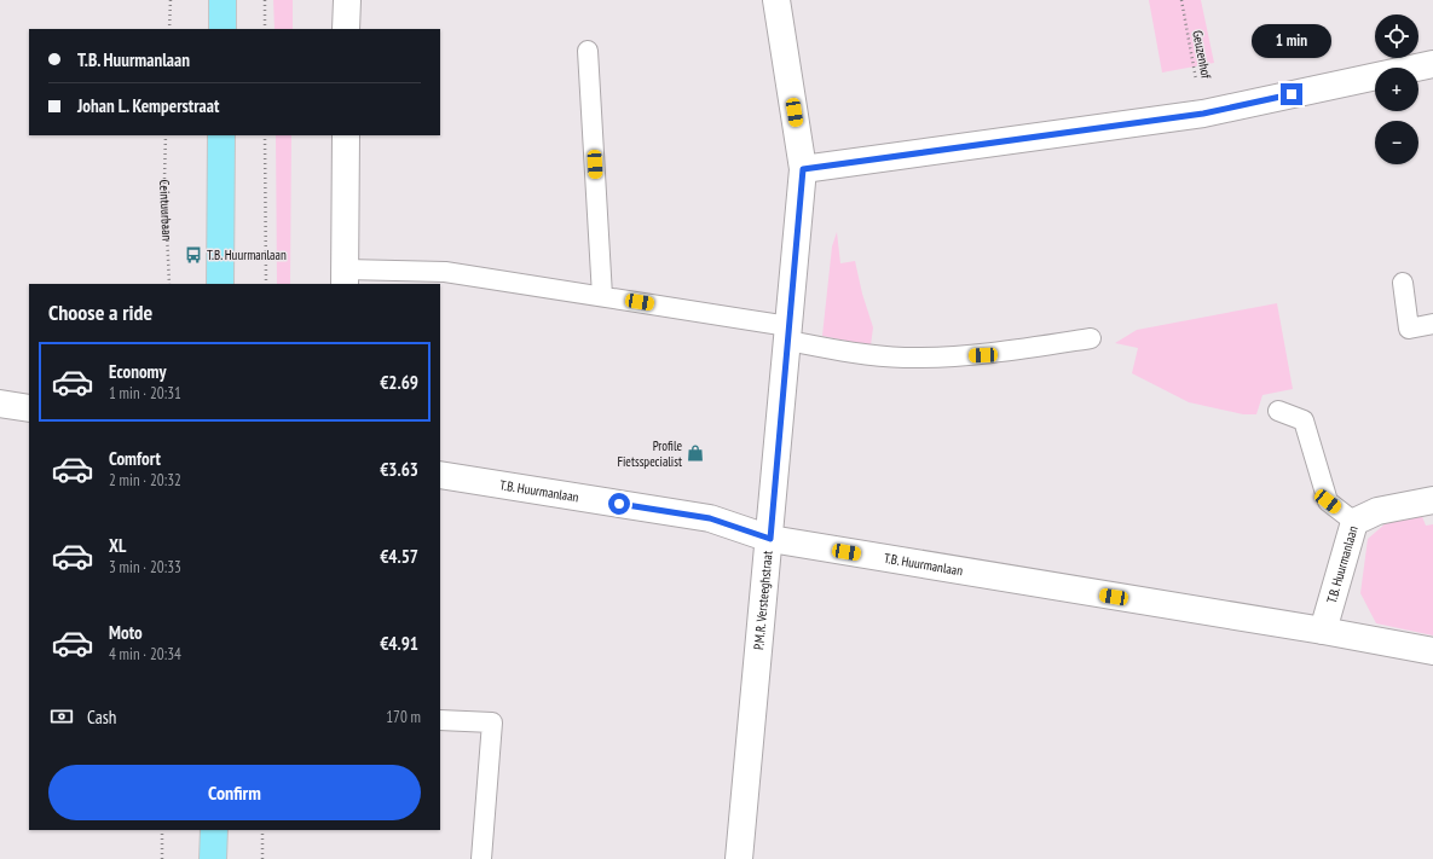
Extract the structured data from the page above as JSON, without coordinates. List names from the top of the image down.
{
  "streets": {
    "street": ["T.B. Huurmanlaan", "P.M.R. Versteeghstraat"],
    "path": ["Geuzenhof", "Ceintuurbaan"]
  },
  "crossings": [
    ["T.B. Huurmanlaan", "P.M.R. Versteeghstraat"]
  ],
  "places": {
    "bus stop": ["T.B. Huurmanlaan"],
    "shop": ["Profile Fietsspecialist"]
  },
  "page": {
    "map_buttons": ["+", "−"],
    "bubble": "1 min",
    "banner": ["T.B. Huurmanlaan", "Johan L. Kemperstraat"],
    "heading": "Choose a ride",
    "list": [
      {
        "name": "Economy",
        "note": "1 min · 20:31",
        "value": "€2.69"
      },
      {
        "name": "Comfort",
        "note": "2 min · 20:32",
        "value": "€3.63"
      },
      {
        "name": "XL",
        "note": "3 min · 20:33",
        "value": "€4.57"
      },
      {
        "name": "Moto",
        "note": "4 min · 20:34",
        "value": "€4.91"
      }
    ],
    "pay": ["Cash", "170 m"],
    "buttons": "Confirm"
  }
}
